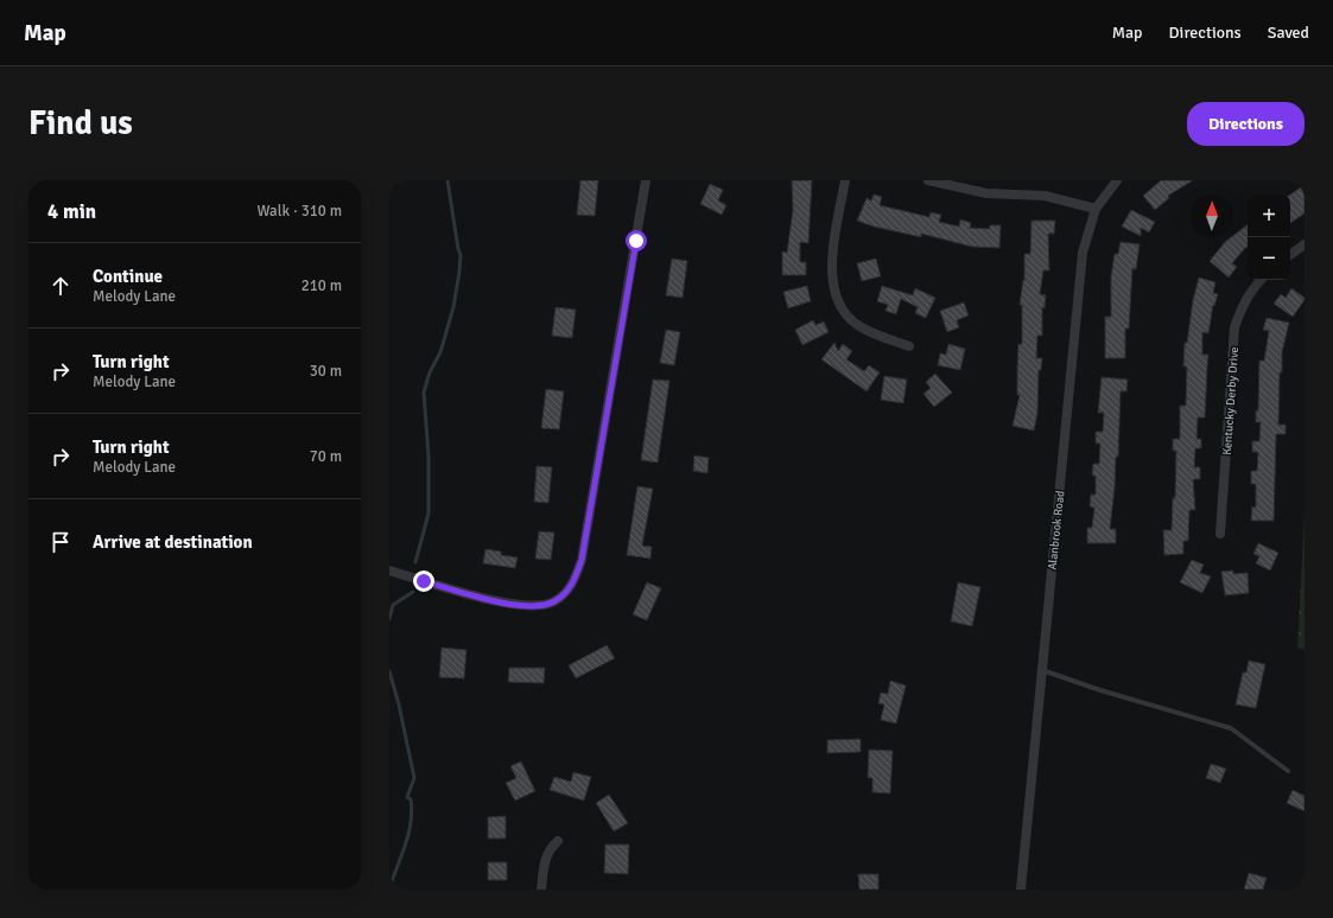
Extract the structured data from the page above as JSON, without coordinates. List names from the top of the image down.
{
  "streets": {
    "street": ["Kentucky Derby Drive", "Alanbrook Road"]
  },
  "north": "top",
  "page": {
    "header": "Map",
    "nav": ["Map", "Directions", "Saved"],
    "buttons": "Directions",
    "title": "Find us",
    "heading": ["4 min", "Walk · 310 m"],
    "map_buttons": ["+", "−"],
    "list": [
      ["Continue", "Melody Lane", "210 m"],
      ["Turn right", "Melody Lane", "30 m"],
      ["Turn right", "Melody Lane", "70 m"],
      "Arrive at destination"
    ]
  }
}
